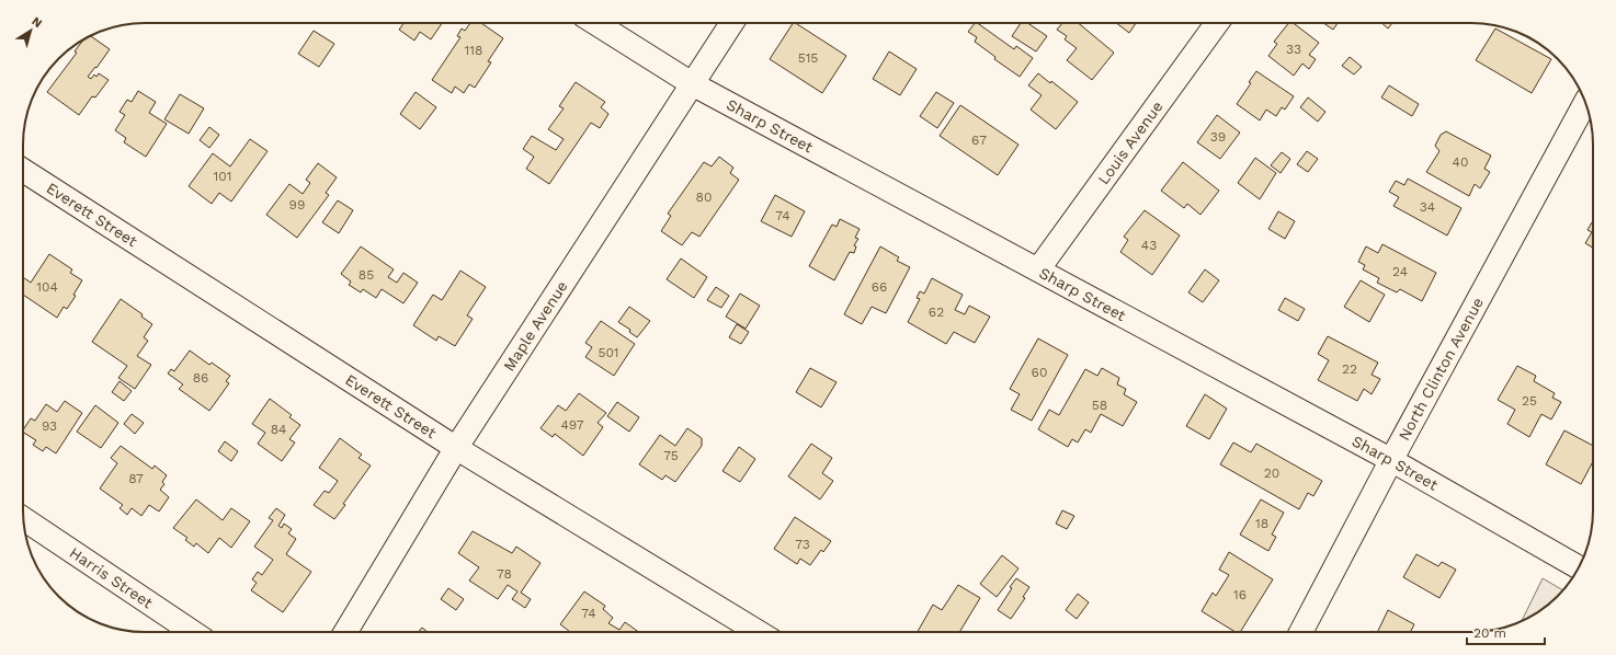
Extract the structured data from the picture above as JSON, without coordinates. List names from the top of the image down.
{
  "streets": {
    "street": [
      "Sharp Street",
      "Louis Avenue",
      "Everett Street",
      "Maple Avenue",
      "North Clinton Avenue",
      "Harris Street"
    ]
  },
  "crossings": [
    ["Sharp Street", "Louis Avenue"],
    ["Sharp Street", "Maple Avenue"],
    ["Sharp Street", "North Clinton Avenue"],
    ["Everett Street", "Maple Avenue"]
  ],
  "house_numbers": [
    "33",
    "118",
    "515",
    "39",
    "67",
    "40",
    "101",
    "80",
    "99",
    "34",
    "74",
    "43",
    "24",
    "85",
    "104",
    "66",
    "62",
    "501",
    "22",
    "60",
    "86",
    "25",
    "58",
    "497",
    "93",
    "84",
    "75",
    "20",
    "87",
    "18",
    "73",
    "78",
    "16",
    "74"
  ],
  "scale_bar": "20 m",
  "north": "top right"
}
